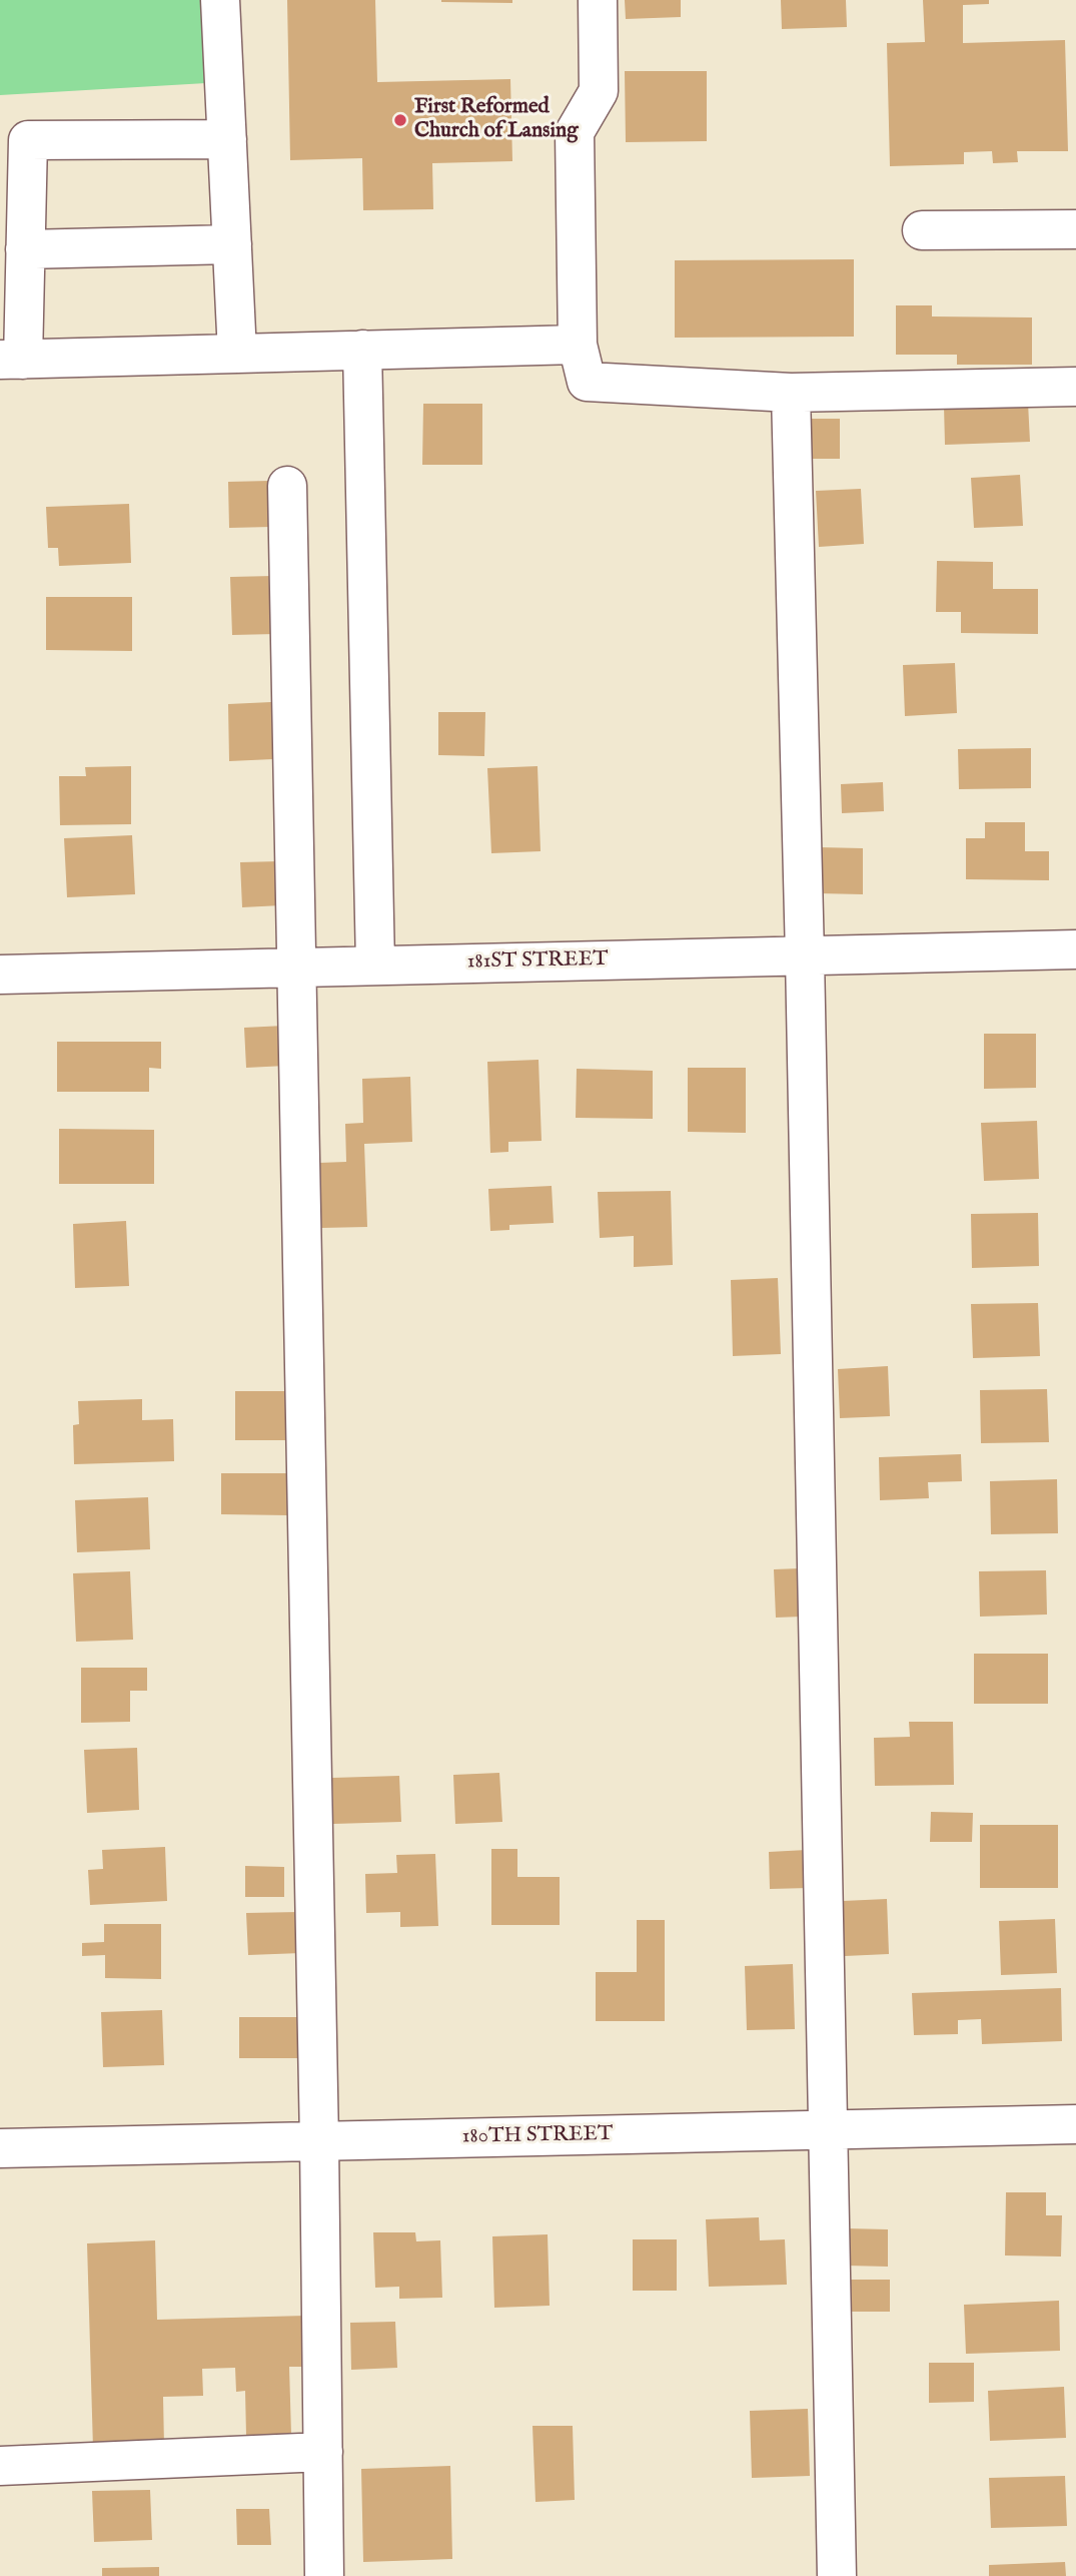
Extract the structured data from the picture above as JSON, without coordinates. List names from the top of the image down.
{
  "streets": {
    "street": ["181ST STREET", "180TH STREET"]
  },
  "places": ["First Reformed Church of Lansing"]
}
